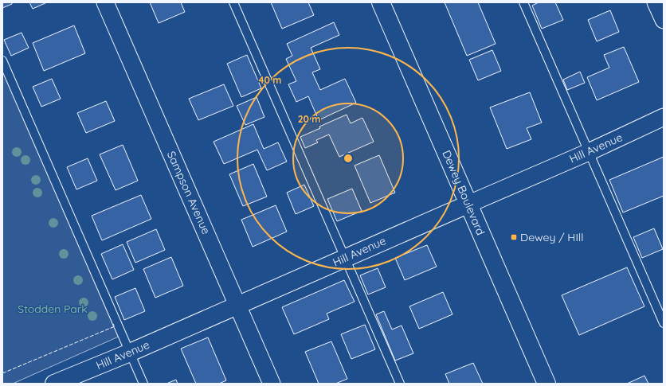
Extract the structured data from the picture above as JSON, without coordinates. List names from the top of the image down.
{
  "streets": {
    "street": ["Hill Avenue", "Sampson Avenue", "Dewey Boulevard"]
  },
  "crossings": [
    ["Hill Avenue", "Sampson Avenue"],
    ["Hill Avenue", "Dewey Boulevard"]
  ],
  "parks": ["Stodden Park"],
  "places": {
    "transit": ["Dewey / HIll"]
  },
  "rings": ["40 m", "20 m"]
}
